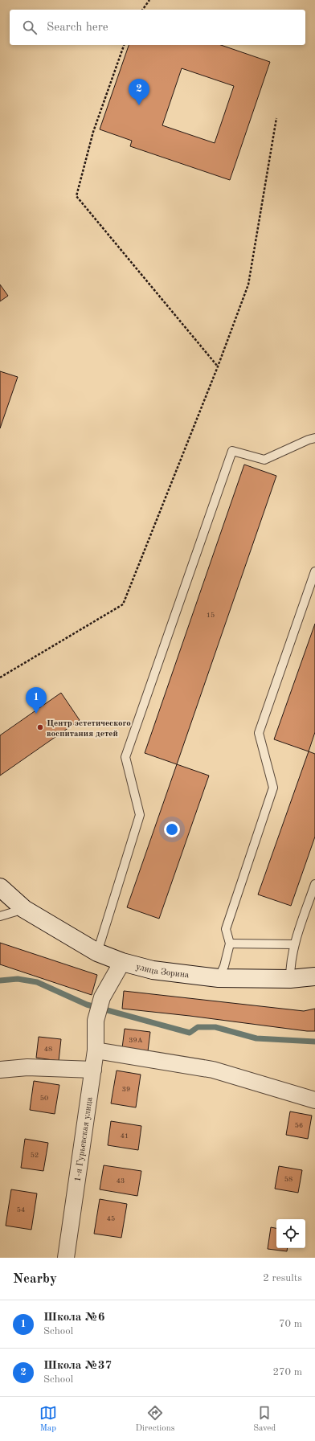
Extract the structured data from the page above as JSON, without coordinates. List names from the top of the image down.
{
  "streets": {
    "main road": ["улица Зорина"],
    "street": ["1-я Гурьевская улица"]
  },
  "crossings": [
    ["улица Зорина", "1-я Гурьевская улица"]
  ],
  "places": ["Центр эстетического воспитания детей"],
  "house_numbers": [
    "15",
    "39А",
    "48",
    "39",
    "50",
    "56",
    "41",
    "52",
    "58",
    "43",
    "54",
    "45"
  ],
  "page": {
    "search": "Search here",
    "pins": ["2", "1"],
    "heading": ["Nearby", "2 results"],
    "list": [
      {
        "mark": "1",
        "name": "Школа №6",
        "note": "School",
        "value": "70 m"
      },
      {
        "mark": "2",
        "name": "Школа №37",
        "note": "School",
        "value": "270 m"
      }
    ],
    "nav": ["Map", "Directions", "Saved"]
  }
}
